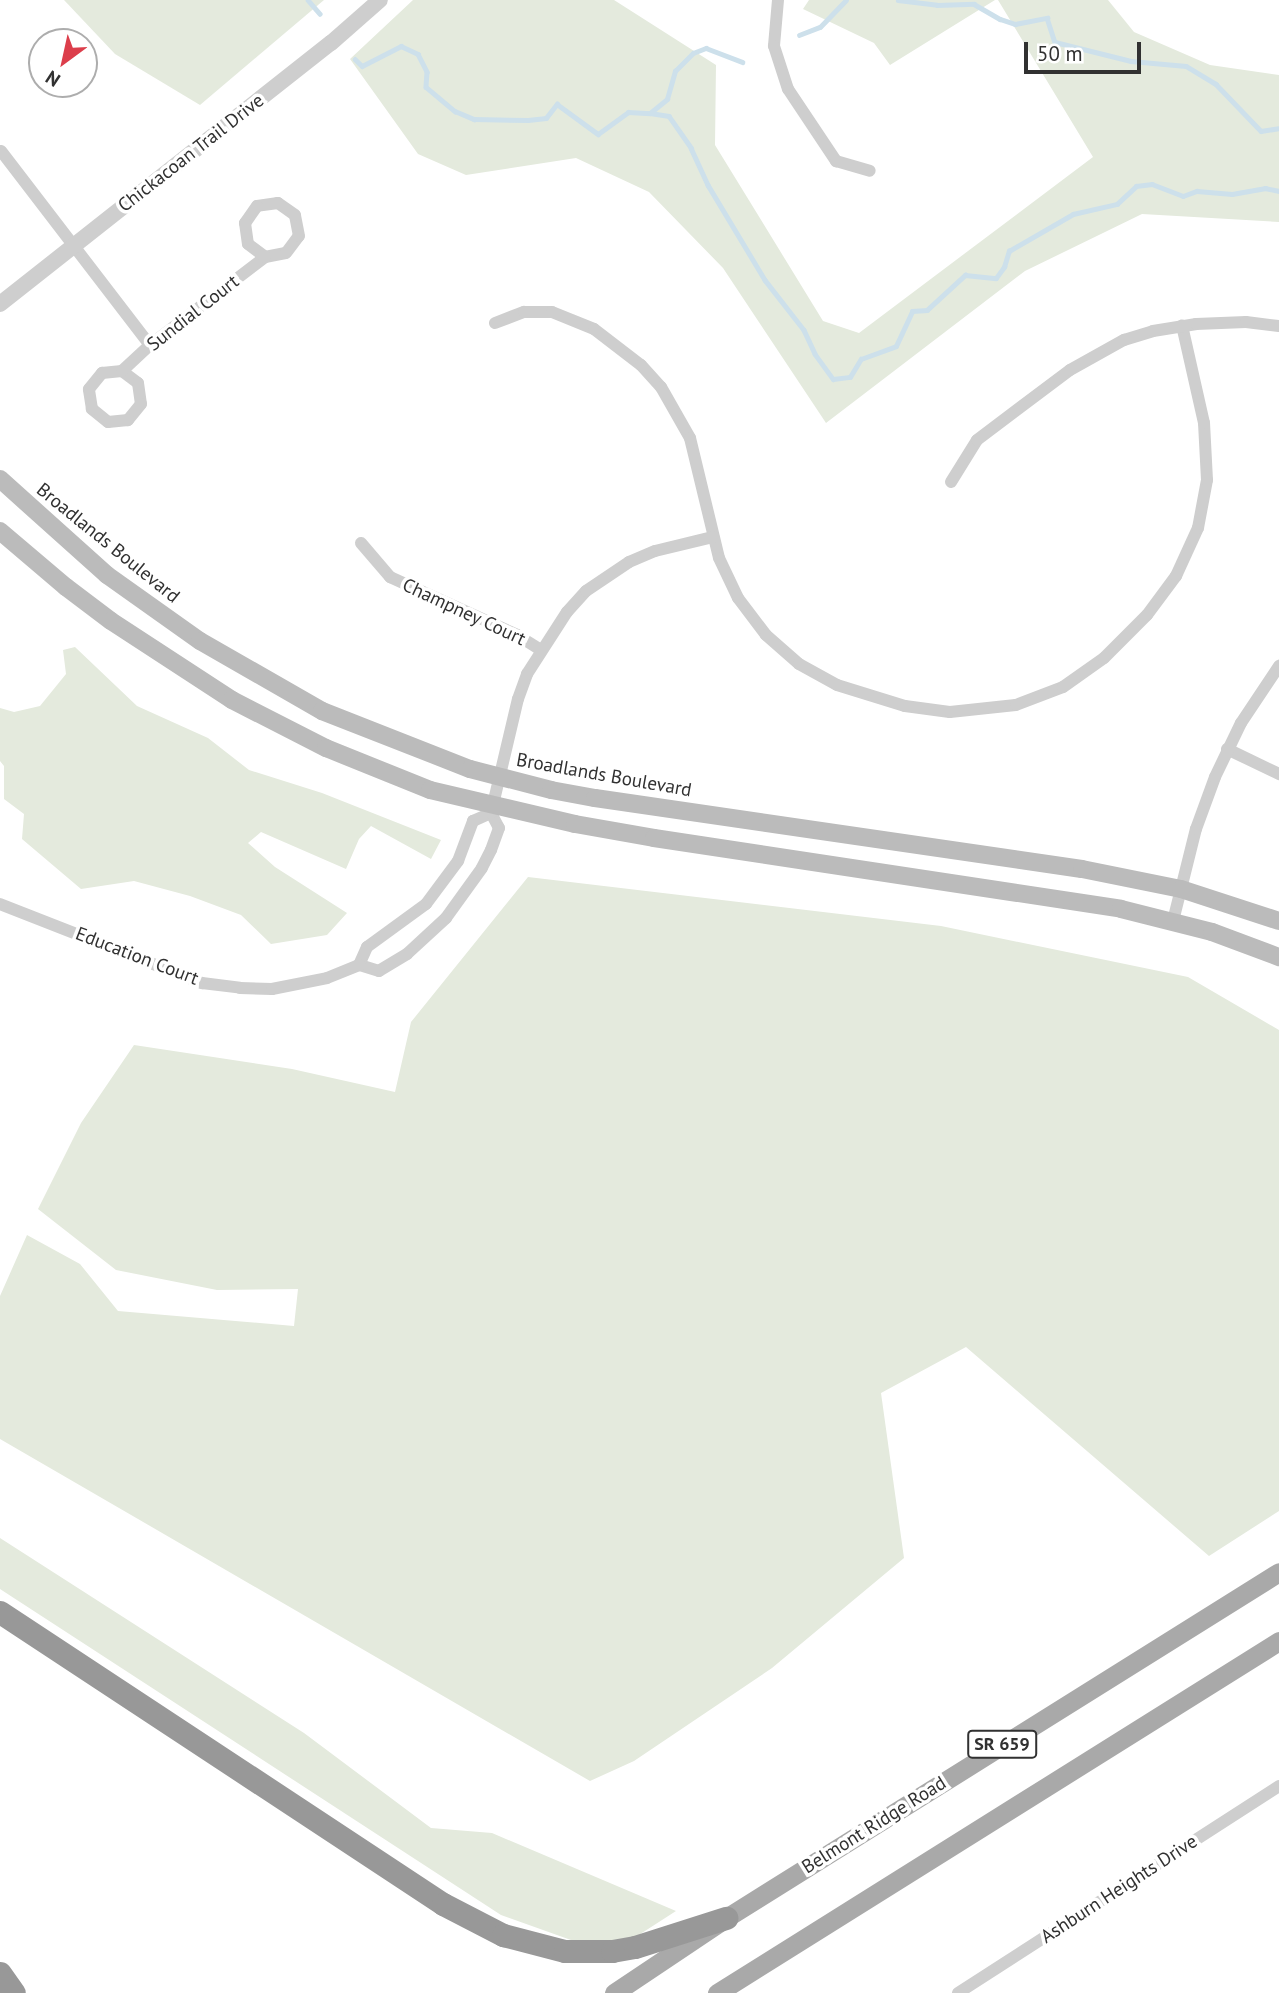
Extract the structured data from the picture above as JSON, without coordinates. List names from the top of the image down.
{
  "streets": {
    "main road": ["Broadlands Boulevard", "SR 659", "Belmont Ridge Road"],
    "street": [
      "Chickacoan Trail Drive",
      "Sundial Court",
      "Champney Court",
      "Education Court",
      "Ashburn Heights Drive"
    ]
  },
  "scale_bar": "50 m",
  "north": "bottom left"
}
